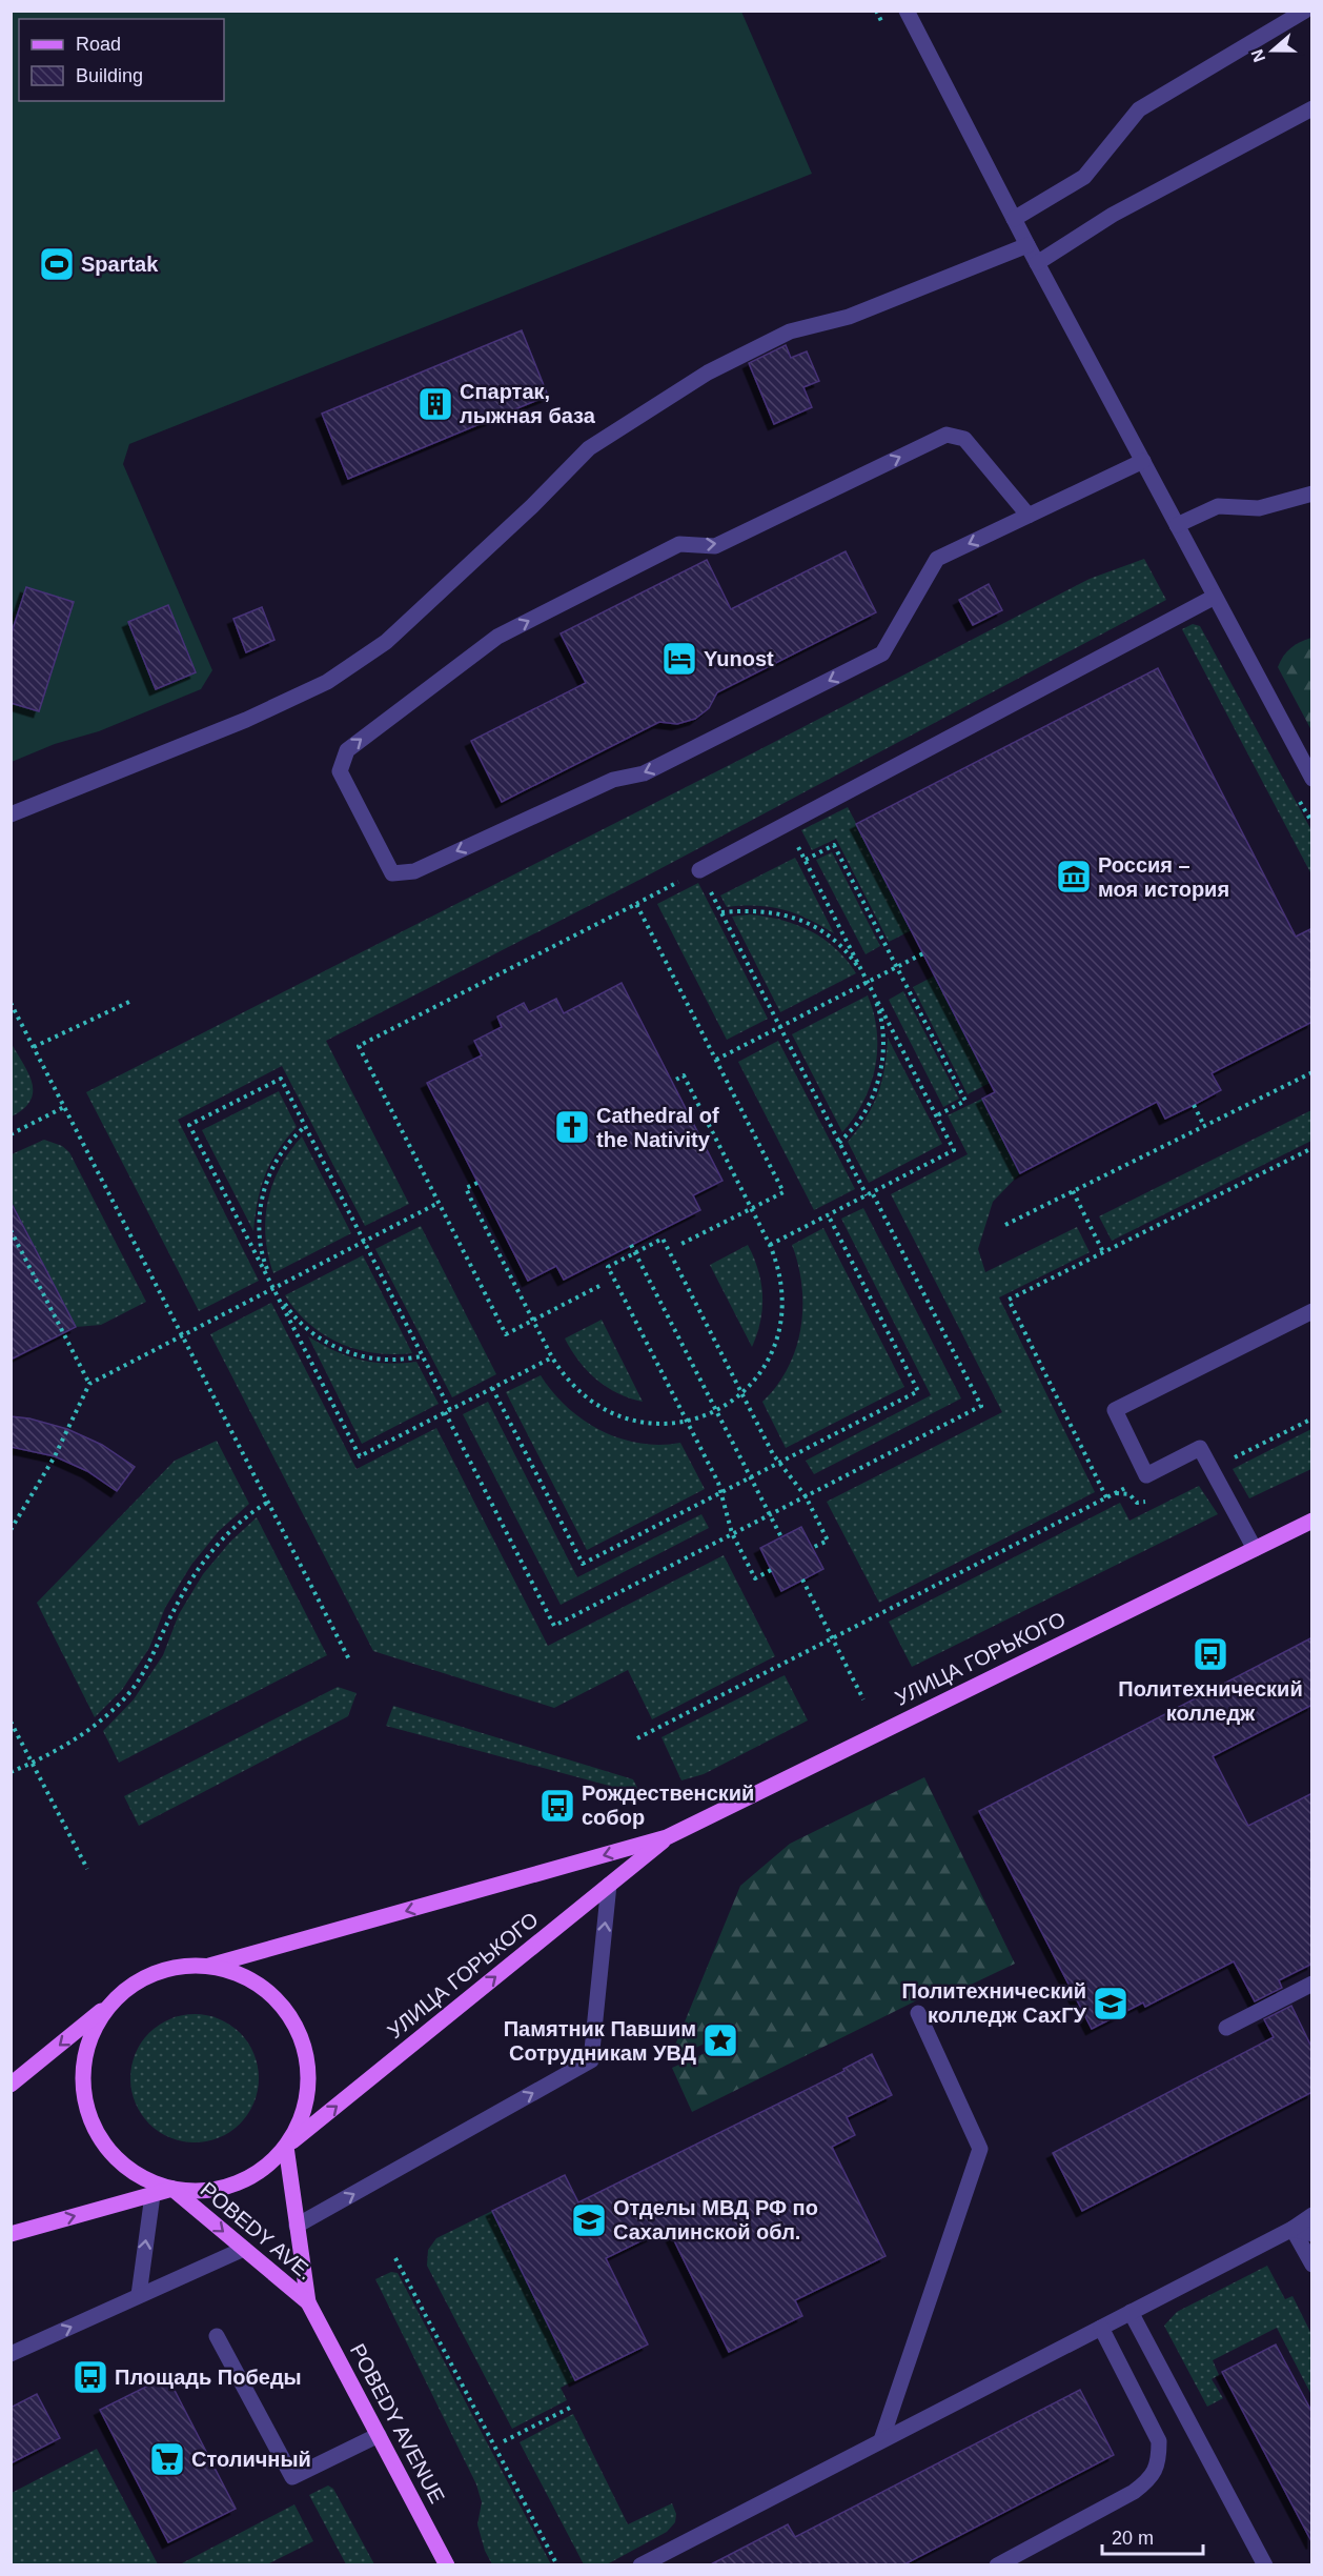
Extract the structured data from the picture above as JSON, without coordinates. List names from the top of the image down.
{
  "streets": {
    "main road": ["УЛИЦА ГОРЬКОГО", "POBEDY AVE.", "POBEDY AVENUE"]
  },
  "crossings": [
    ["УЛИЦА ГОРЬКОГО", "POBEDY AVE."],
    ["POBEDY AVE.", "POBEDY AVENUE"]
  ],
  "places": {
    "sports": ["Spartak"],
    "building": ["Спартак, лыжная база"],
    "hotel": ["Yunost"],
    "museum": ["Россия – моя история"],
    "church": ["Cathedral of the Nativity"],
    "bus stop": ["Политехнический колледж", "Рождественский собор", "Площадь Победы"],
    "school or university": ["Политехнический колледж СахГУ", "Отделы МВД РФ по Сахалинской обл."],
    "place": ["Памятник Павшим Сотрудникам УВД"],
    "supermarket": ["Столичный"]
  },
  "legend": ["Road", "Building"],
  "scale_bar": "20 m",
  "north": "left"
}
